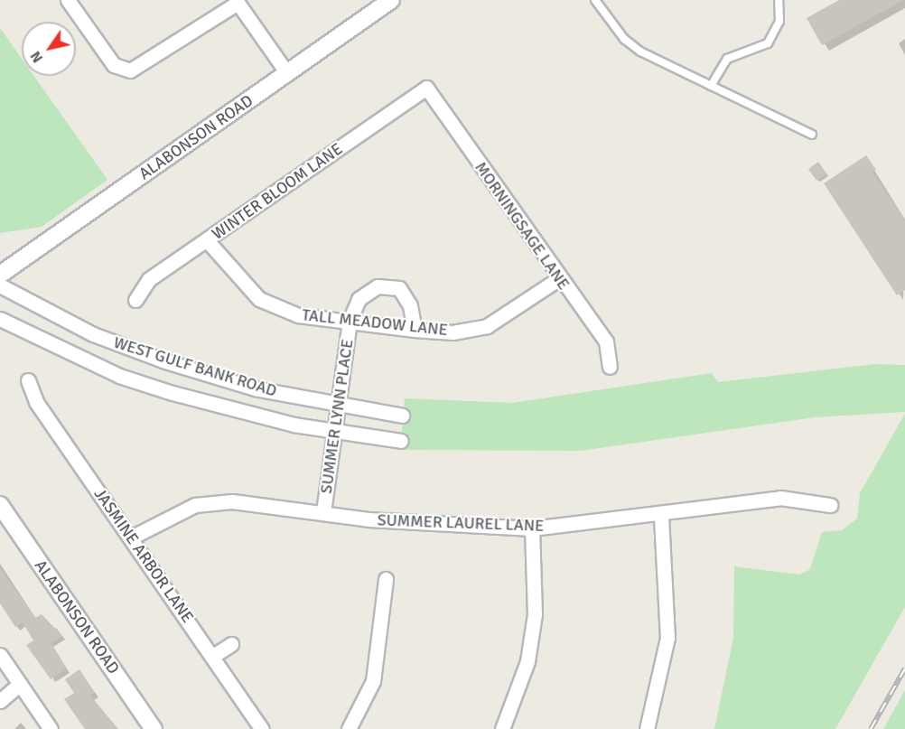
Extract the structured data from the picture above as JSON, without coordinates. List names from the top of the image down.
{
  "streets": {
    "street": [
      "ALABONSON ROAD",
      "WINTER BLOOM LANE",
      "MORNINGSAGE LANE",
      "TALL MEADOW LANE",
      "WEST GULF BANK ROAD",
      "SUMMER LYNN PLACE",
      "SUMMER LAUREL LANE",
      "JASMINE ARBOR LANE"
    ]
  },
  "crossings": [
    ["WINTER BLOOM LANE", "MORNINGSAGE LANE"],
    ["WINTER BLOOM LANE", "TALL MEADOW LANE"],
    ["MORNINGSAGE LANE", "TALL MEADOW LANE"],
    ["TALL MEADOW LANE", "SUMMER LYNN PLACE"],
    ["WEST GULF BANK ROAD", "SUMMER LYNN PLACE"],
    ["SUMMER LYNN PLACE", "SUMMER LAUREL LANE"],
    ["SUMMER LAUREL LANE", "JASMINE ARBOR LANE"]
  ],
  "north": "bottom left"
}
